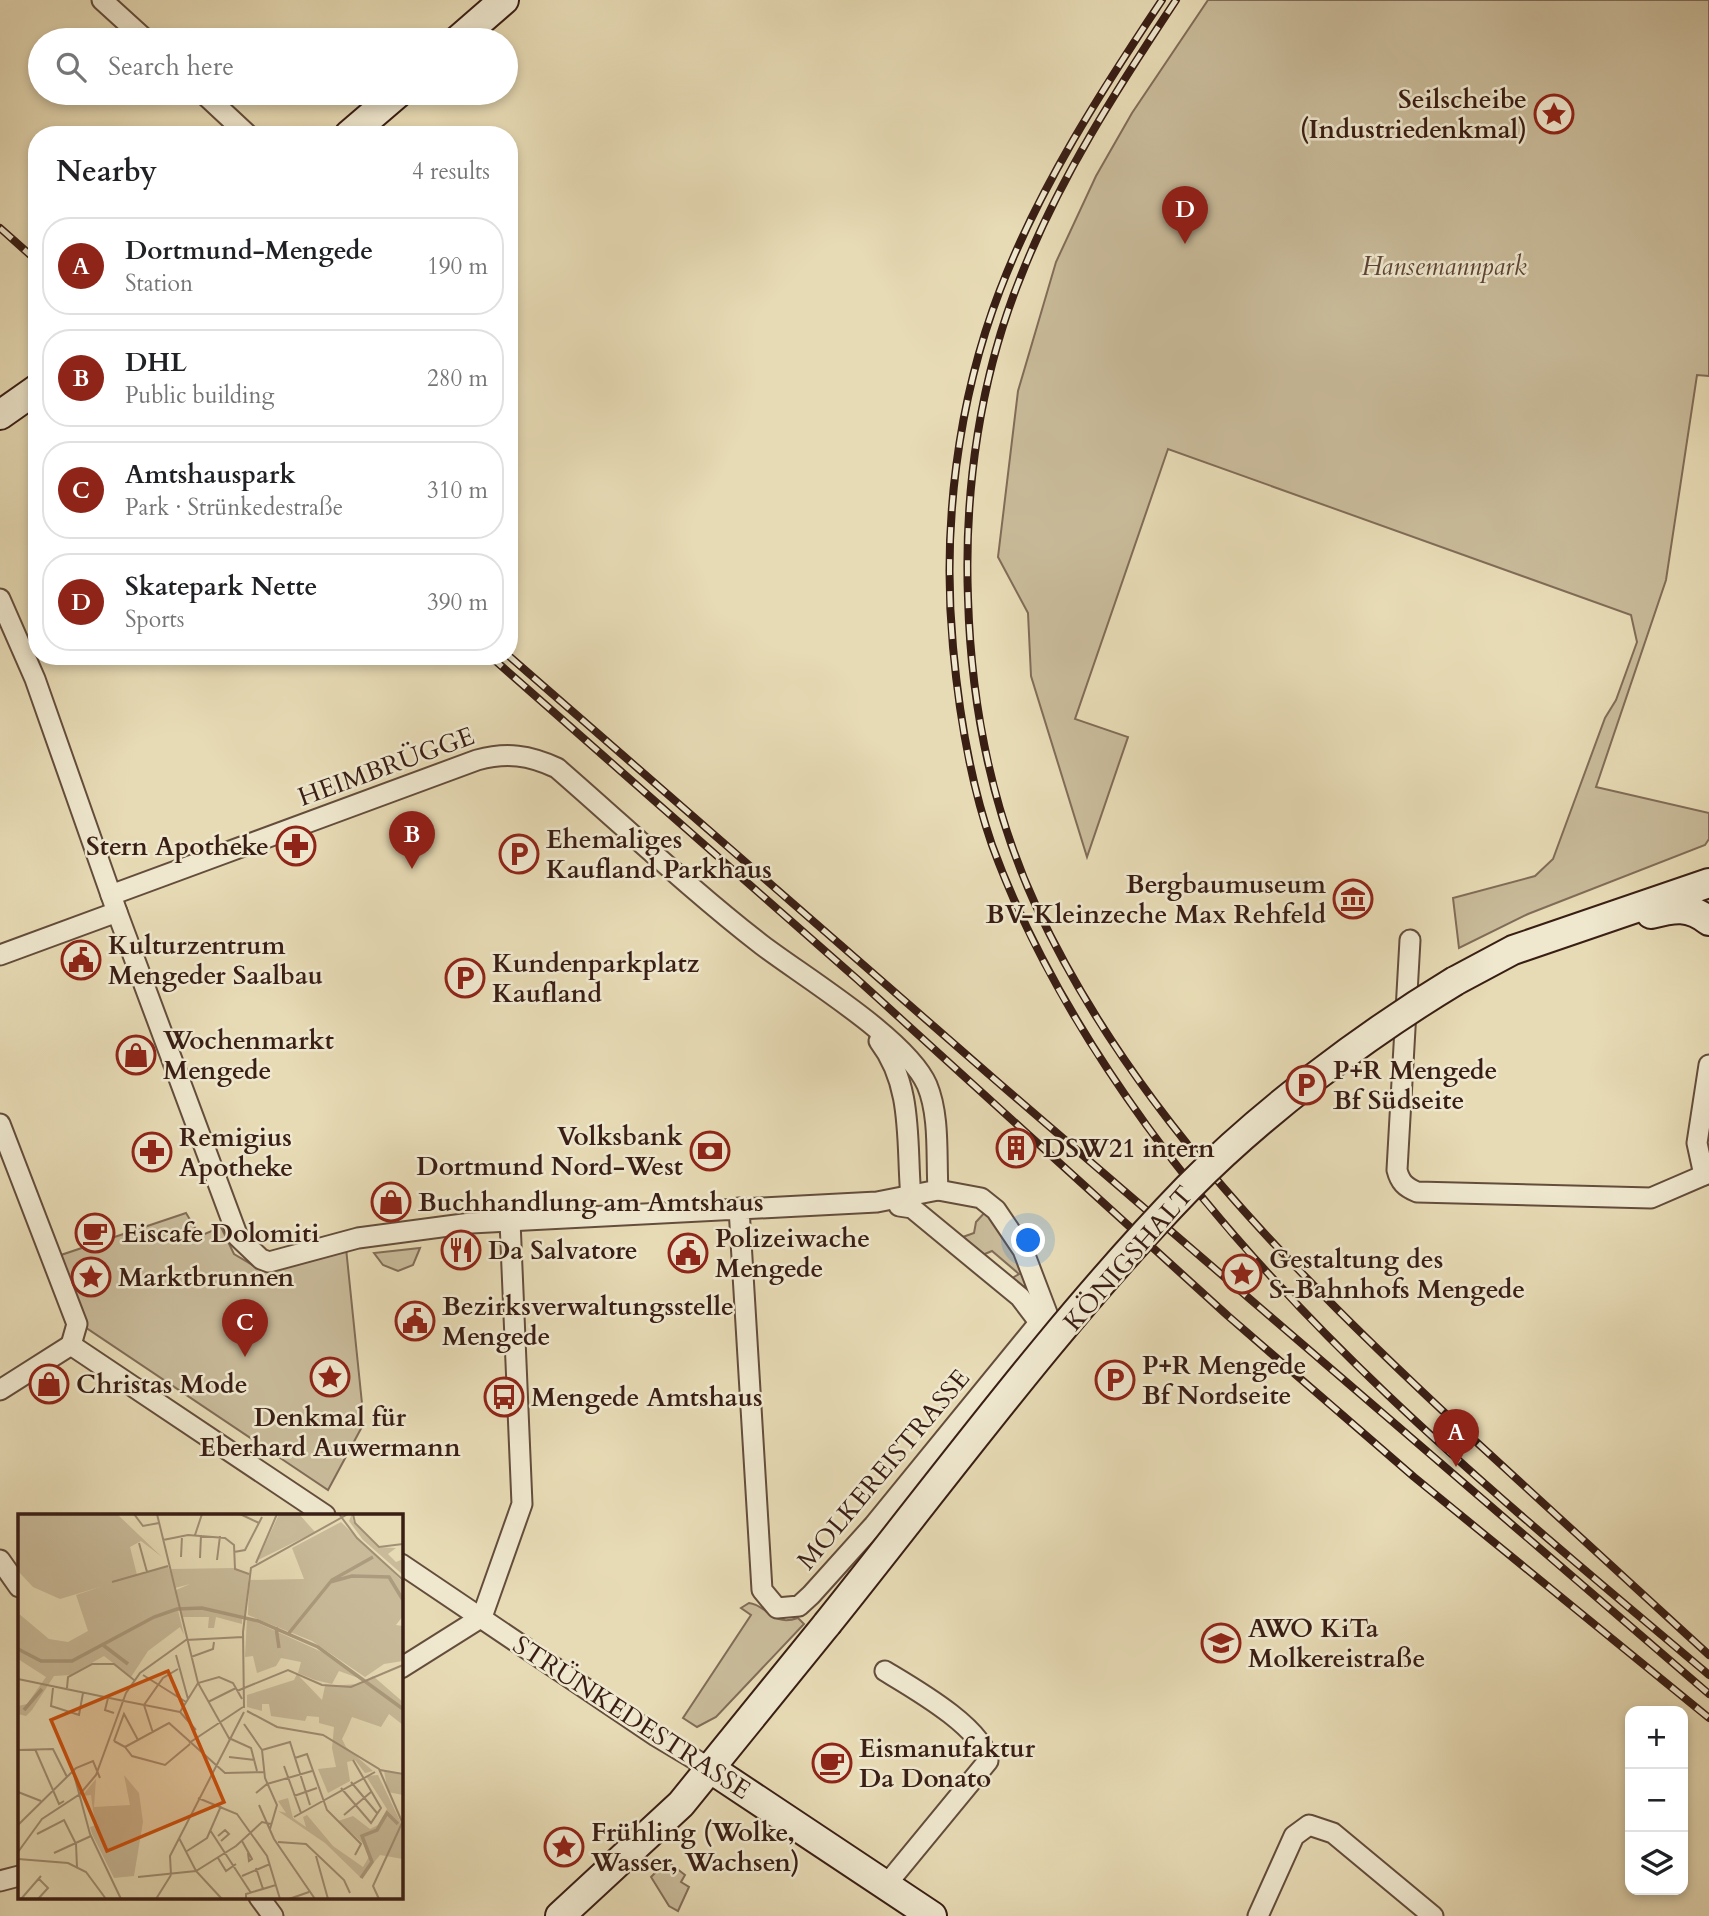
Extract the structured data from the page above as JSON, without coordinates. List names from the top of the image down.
{
  "streets": {
    "main road": ["KÖNIGSHALT", "STRÜNKEDESTRASSE"],
    "street": ["HEIMBRÜGGE", "MOLKEREISTRASSE"]
  },
  "crossings": [
    ["KÖNIGSHALT", "STRÜNKEDESTRASSE"]
  ],
  "parks": ["Hansemannpark"],
  "places": {
    "place": [
      "Seilscheibe (Industriedenkmal)",
      "Gestaltung des S-Bahnhofs Mengede",
      "Marktbrunnen",
      "Denkmal für Eberhard Auwermann",
      "Frühling (Wolke, Wasser, Wachsen)"
    ],
    "pharmacy": ["Stern Apotheke", "Remigius Apotheke"],
    "parking": [
      "Ehemaliges Kaufland Parkhaus",
      "Kundenparkplatz Kaufland",
      "P+R Mengede Bf Südseite",
      "P+R Mengede Bf Nordseite"
    ],
    "museum": ["Bergbaumuseum BV-Kleinzeche Max Rehfeld"],
    "public building": ["Kulturzentrum Mengeder Saalbau", "Polizeiwache Mengede", "Bezirksverwaltungsstelle Mengede"],
    "shop": ["Wochenmarkt Mengede", "Buchhandlung am Amtshaus", "Christas Mode"],
    "building": ["DSW21 intern"],
    "bank": ["Volksbank Dortmund Nord-West"],
    "cafe": ["Eiscafe Dolomiti", "Eismanufaktur Da Donato"],
    "restaurant": ["Da Salvatore"],
    "bus stop": ["Mengede Amtshaus"],
    "school or university": ["AWO KiTa Molkereistraße"]
  },
  "page": {
    "search": "Search here",
    "heading": ["Nearby", "4 results"],
    "pins": [
      "D",
      "B",
      "C",
      "A"
    ],
    "list": [
      {
        "mark": "A",
        "name": "Dortmund-Mengede",
        "note": "Station",
        "value": "190 m"
      },
      {
        "mark": "B",
        "name": "DHL",
        "note": "Public building",
        "value": "280 m"
      },
      {
        "mark": "C",
        "name": "Amtshauspark",
        "note": "Park · Strünkedestraße",
        "value": "310 m"
      },
      {
        "mark": "D",
        "name": "Skatepark Nette",
        "note": "Sports",
        "value": "390 m"
      }
    ],
    "map_buttons": ["+", "−"]
  }
}
